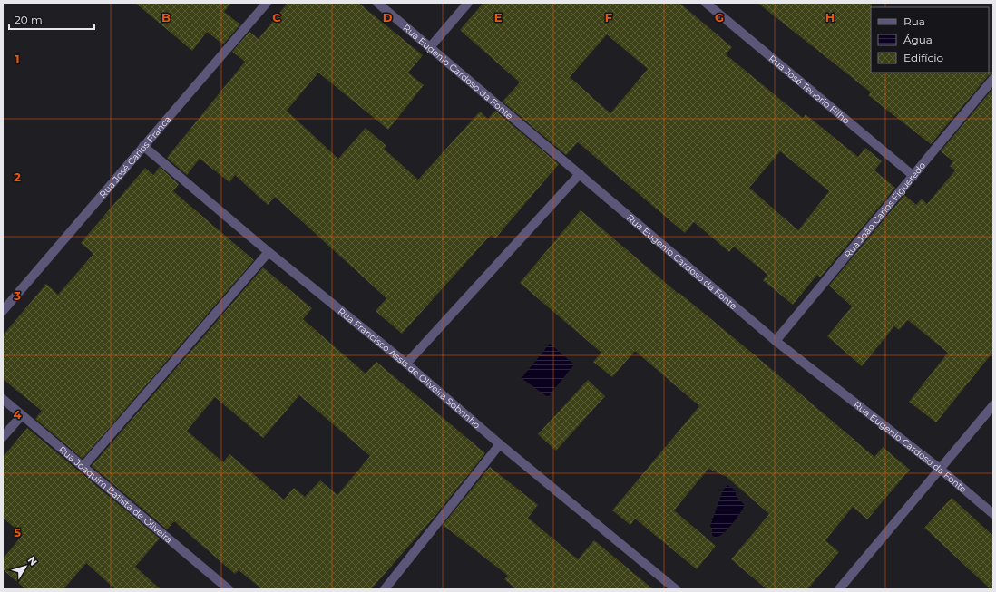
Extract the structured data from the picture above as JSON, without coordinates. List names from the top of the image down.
{
  "streets": {
    "street": [
      "Rua Eugenio Cardoso da Fonte",
      "Rua José Tenorio Filho",
      "Rua José Carlos Franca",
      "Rua João Carlos Figueredo",
      "Rua Francisco Assis de Oliveira Sobrinho",
      "Rua Joaquim Batista de Oliveira"
    ]
  },
  "crossings": [
    ["Rua Eugenio Cardoso da Fonte", "Rua João Carlos Figueredo"],
    ["Rua José Tenorio Filho", "Rua João Carlos Figueredo"],
    ["Rua José Carlos Franca", "Rua Francisco Assis de Oliveira Sobrinho"]
  ],
  "legend": ["Rua", "Água", "Edifício"],
  "scale_bar": "20 m",
  "north": "top right",
  "grid": {
    "columns": [
      "B",
      "C",
      "D",
      "E",
      "F",
      "G",
      "H"
    ],
    "rows": [
      "1",
      "2",
      "3",
      "4",
      "5"
    ]
  }
}
